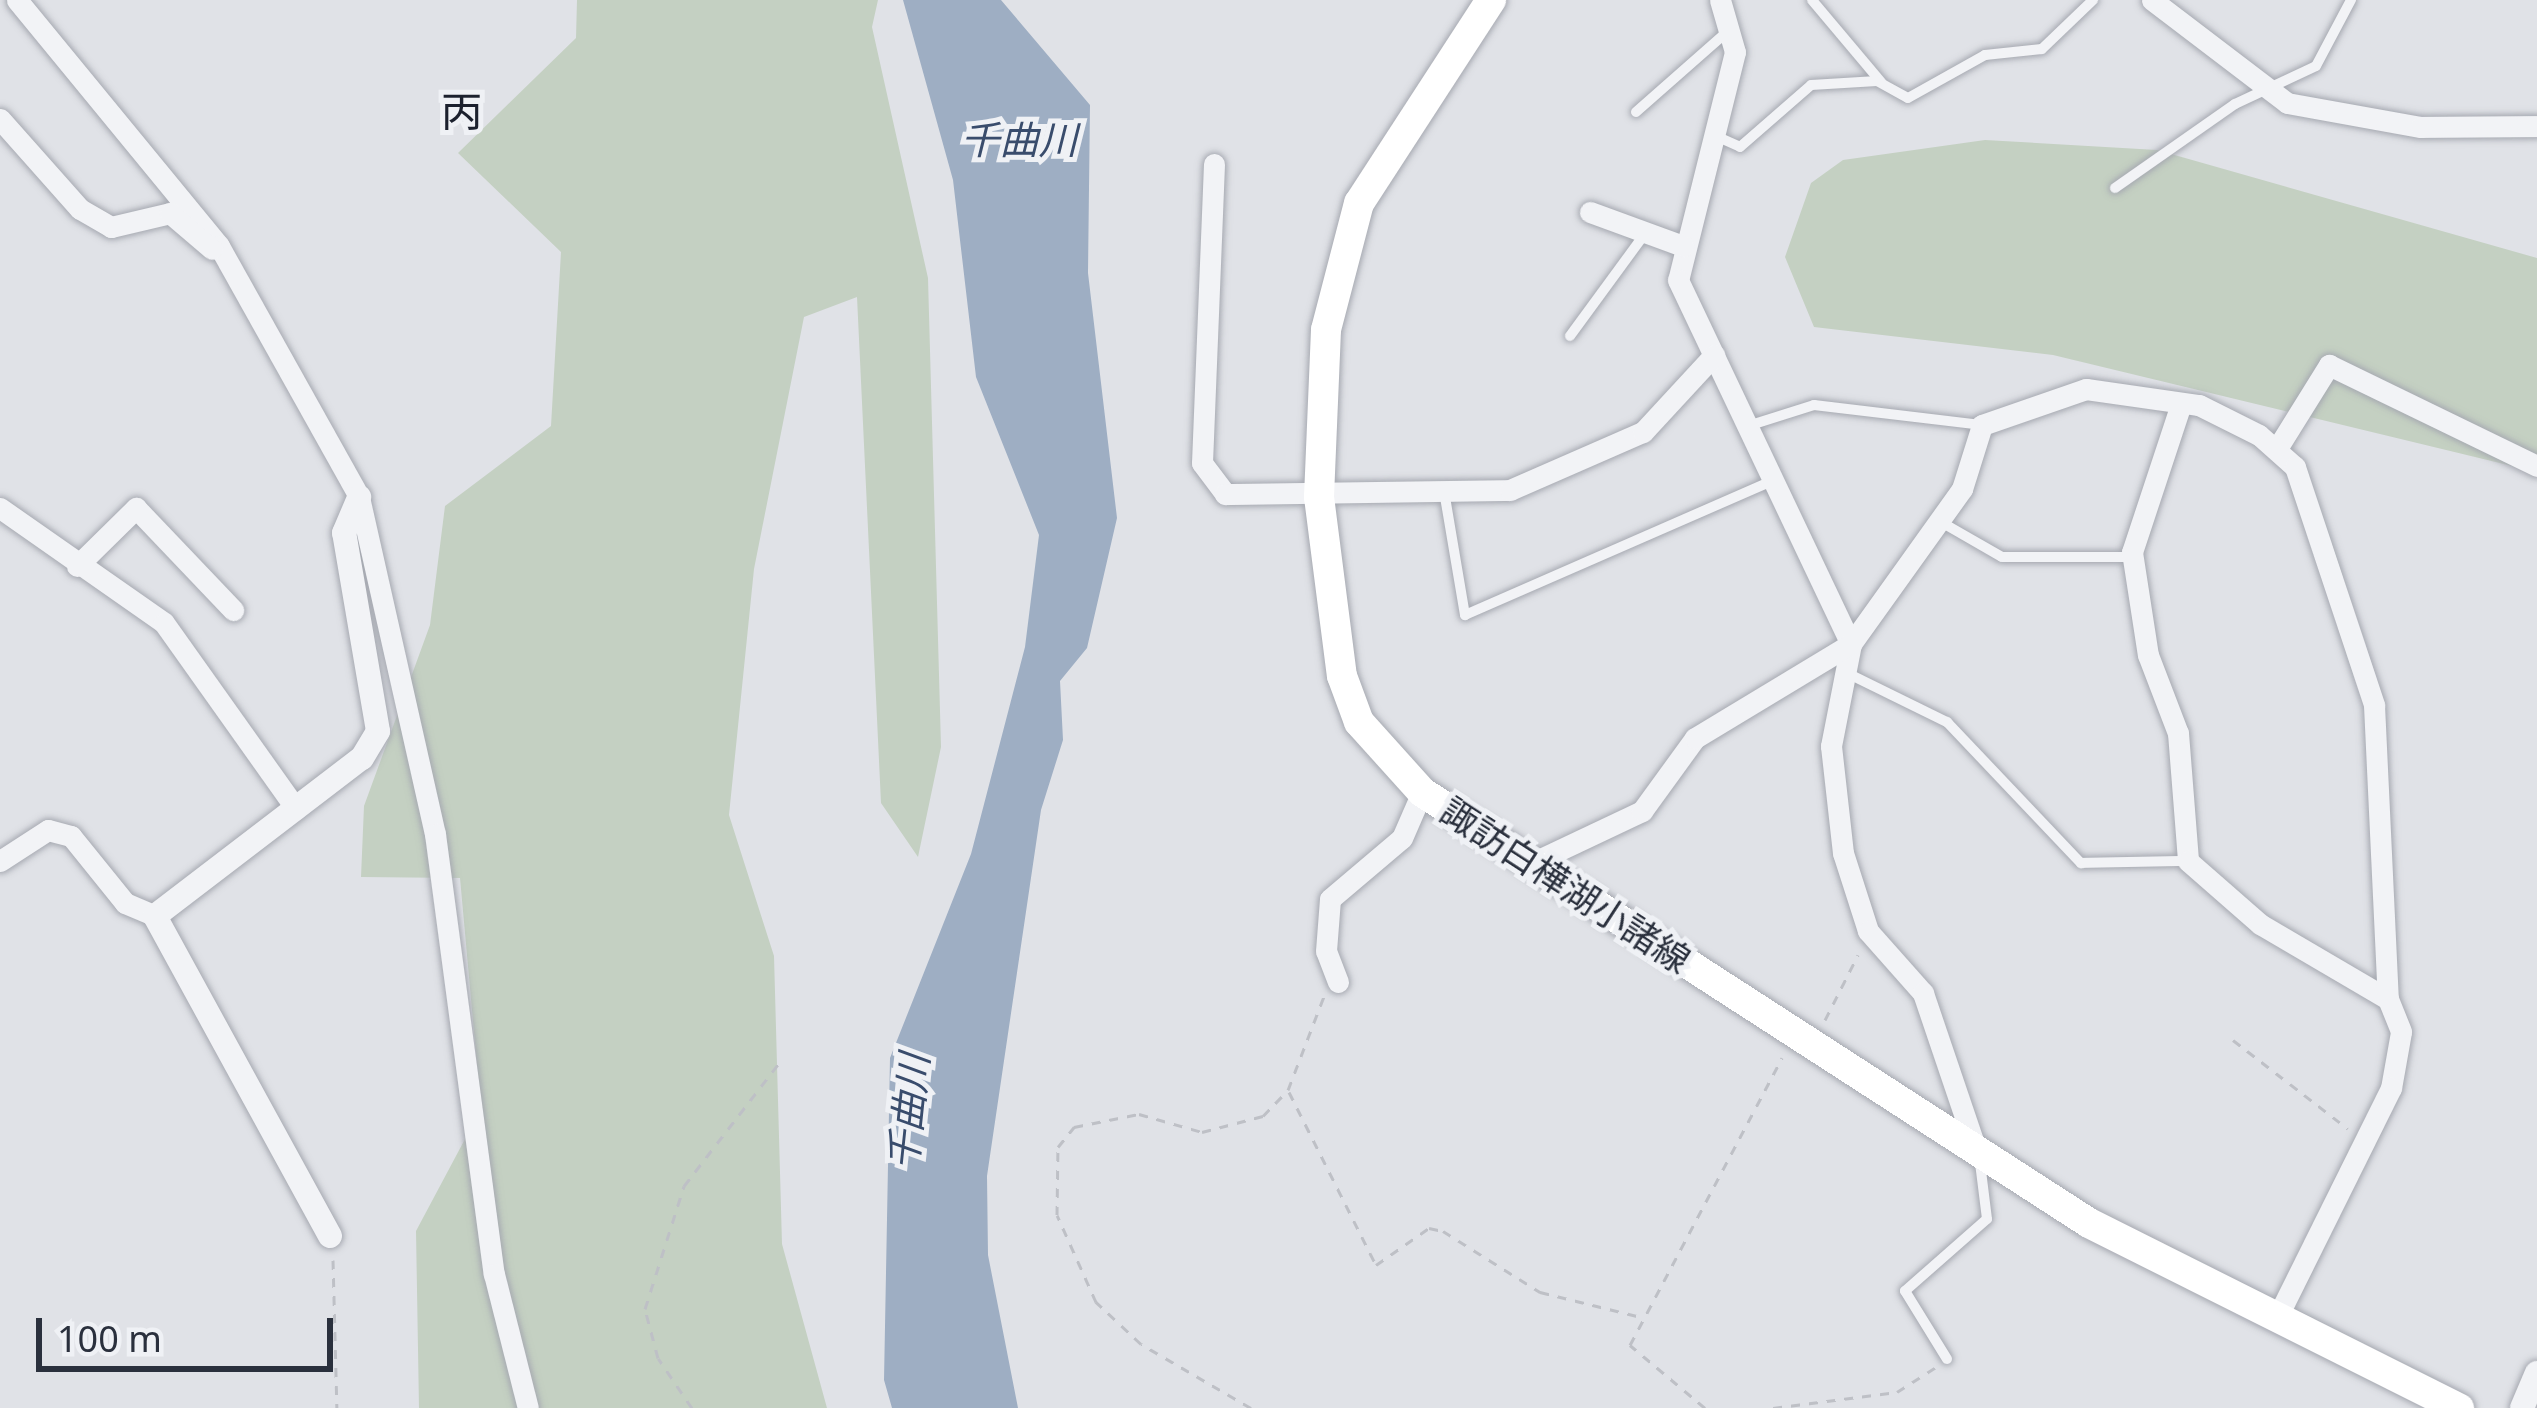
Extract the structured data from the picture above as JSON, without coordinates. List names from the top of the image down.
{
  "streets": {
    "main road": ["諏訪白樺湖小諸線"]
  },
  "districts": ["丙"],
  "water": ["千曲川"],
  "scale_bar": "100 m"
}
